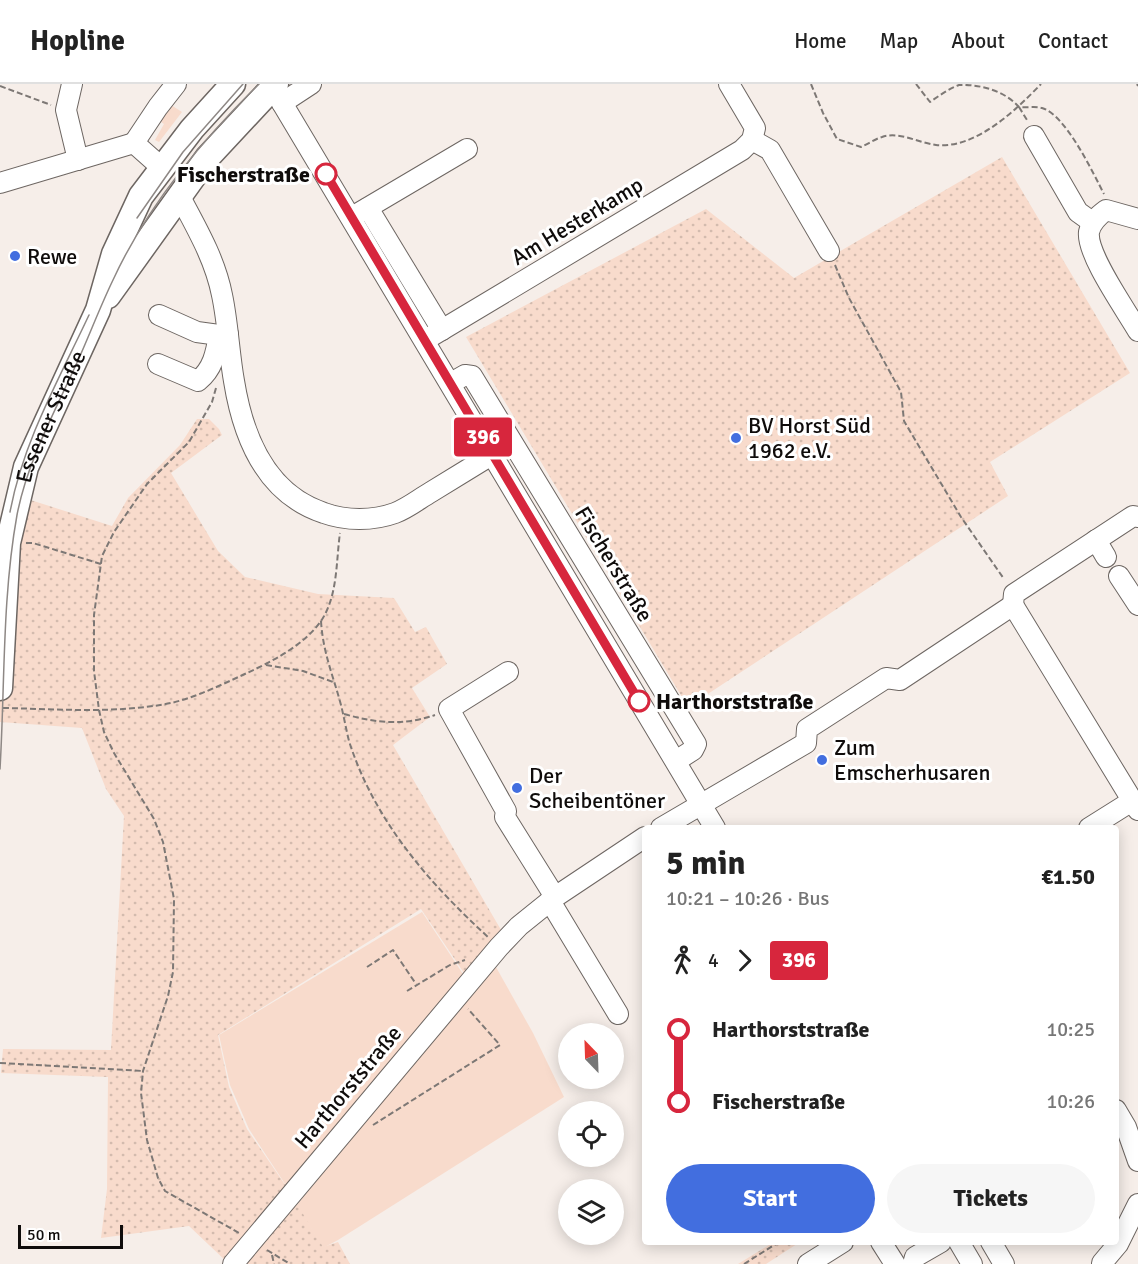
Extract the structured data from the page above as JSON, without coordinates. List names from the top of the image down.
{
  "streets": {
    "main road": ["Essener Straße"],
    "street": ["Am Hesterkamp", "Fischerstraße", "Harthorststraße"]
  },
  "places": [
    "Fischerstraße",
    "Rewe",
    "BV Horst Süd 1962 e.V.",
    "Harthorststraße",
    "Zum Emscherhusaren",
    "Der Scheibentöner"
  ],
  "lines": ["bus line 396"],
  "scale_bar": "50 m",
  "north": "top left",
  "page": {
    "header": "Hopline",
    "nav": [
      "Home",
      "Map",
      "About",
      "Contact"
    ],
    "on_map": "396",
    "heading": ["5 min", "10:21 – 10:26 · Bus", "€1.50"],
    "legs": ["4", "396"],
    "list": [
      {
        "name": "Harthorststraße",
        "value": "10:25"
      },
      {
        "name": "Fischerstraße",
        "value": "10:26"
      }
    ],
    "buttons": ["Start", "Tickets"],
    "scale": "50 m"
  }
}
